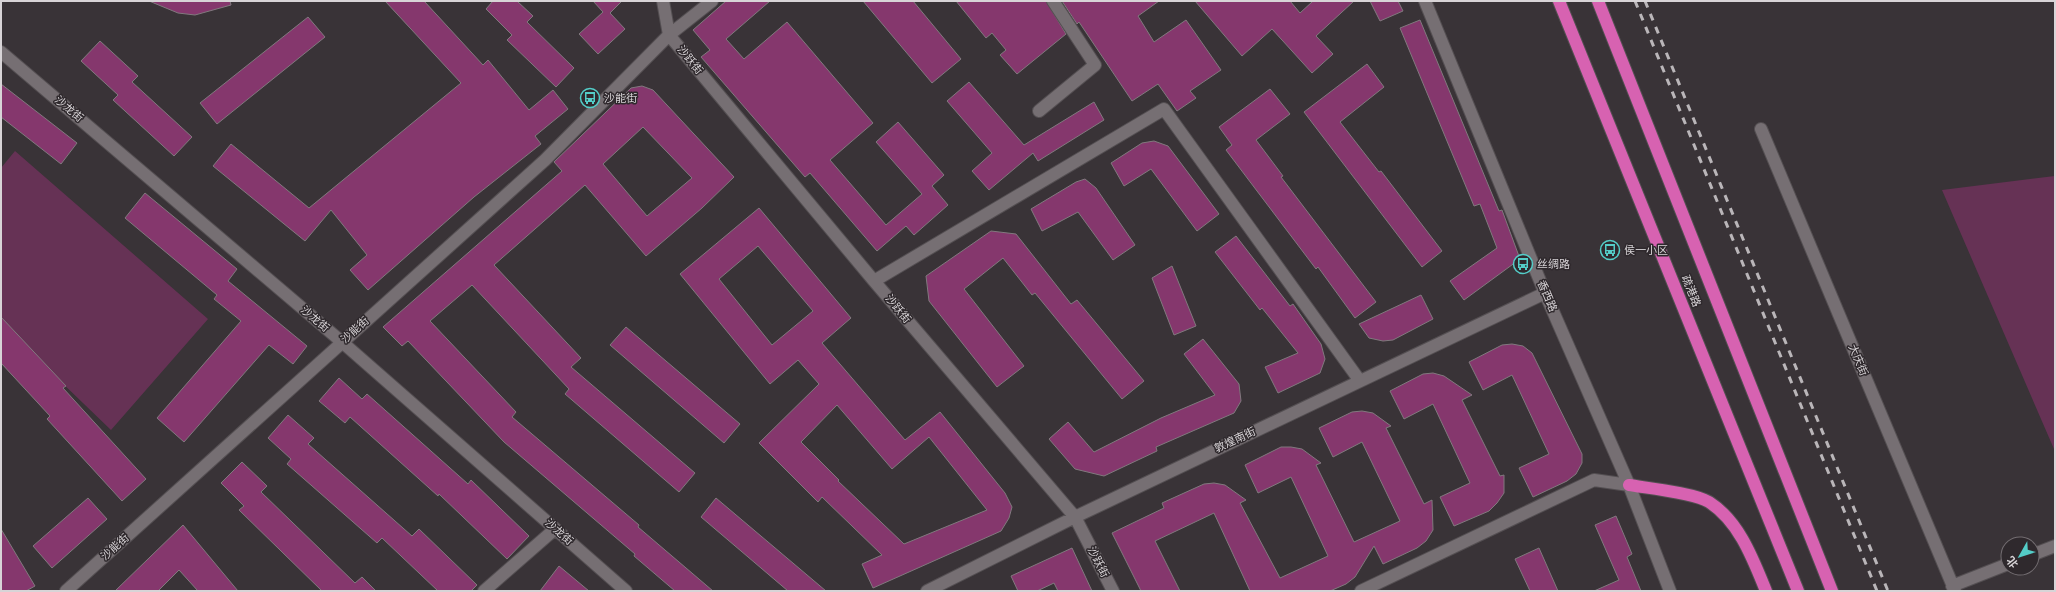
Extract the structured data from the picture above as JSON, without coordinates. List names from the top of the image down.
{
  "streets": {
    "highway": ["疏港路"],
    "street": [
      "沙跃街",
      "沙龙街",
      "香西路",
      "沙能街",
      "大庆街",
      "敦煌南街"
    ]
  },
  "crossings": [
    ["沙跃街", "沙能街"],
    ["沙跃街", "敦煌南街"],
    ["沙龙街", "沙能街"],
    ["香西路", "敦煌南街"]
  ],
  "places": {
    "bus stop": ["沙能街", "侯一小区", "丝绸路"]
  },
  "north": "bottom left"
}
